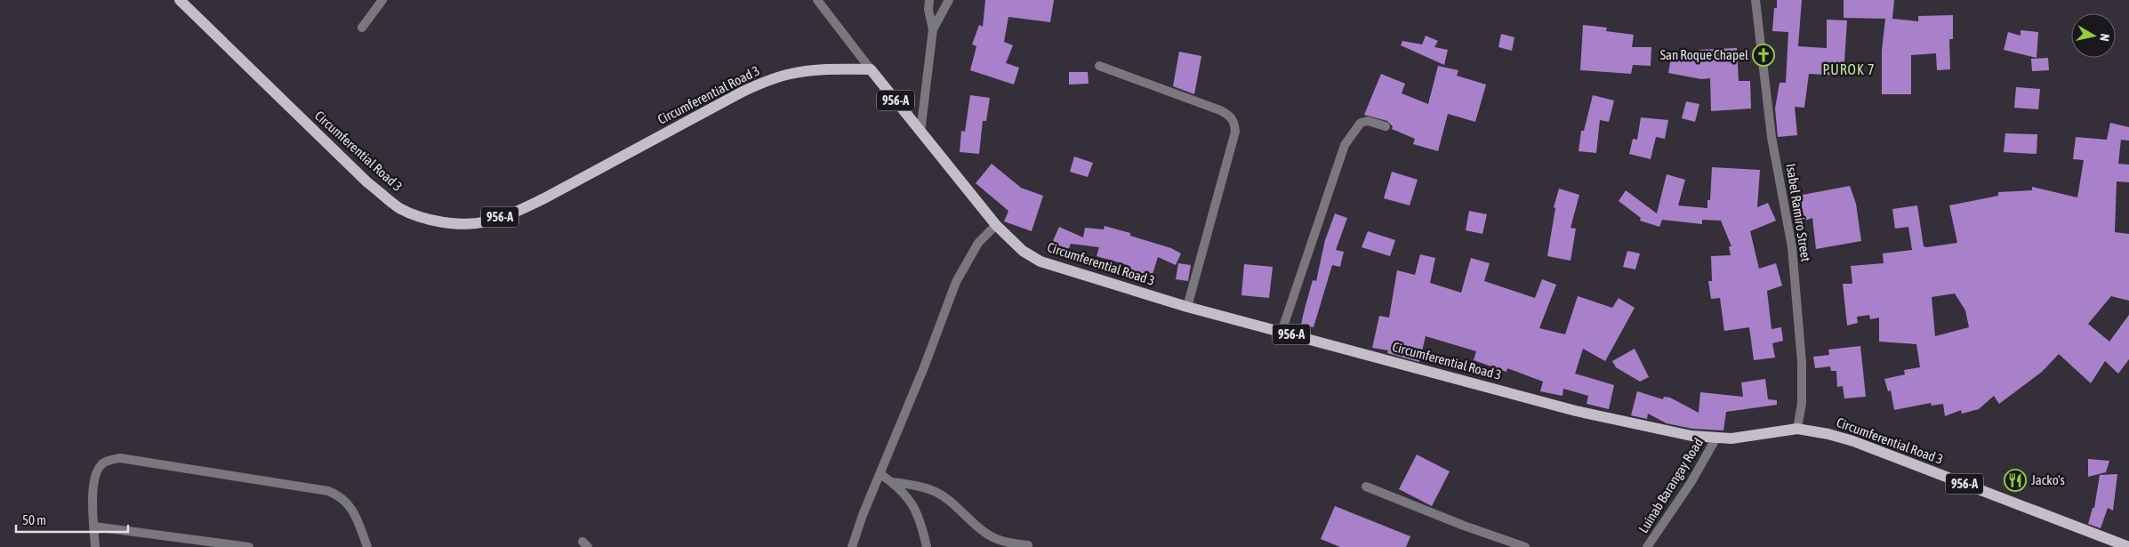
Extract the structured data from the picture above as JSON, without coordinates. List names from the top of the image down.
{
  "streets": {
    "main road": ["Circumferential Road 3", "956-A"],
    "street": ["Isabel Ramiro Street", "Luinab Barangay Road"]
  },
  "crossings": [
    ["Circumferential Road 3", "Isabel Ramiro Street"],
    ["Circumferential Road 3", "Luinab Barangay Road"]
  ],
  "districts": ["PUROK 7"],
  "places": {
    "church": ["San Roque Chapel"],
    "restaurant": ["Jacko's"]
  },
  "scale_bar": "50 m",
  "north": "right"
}
